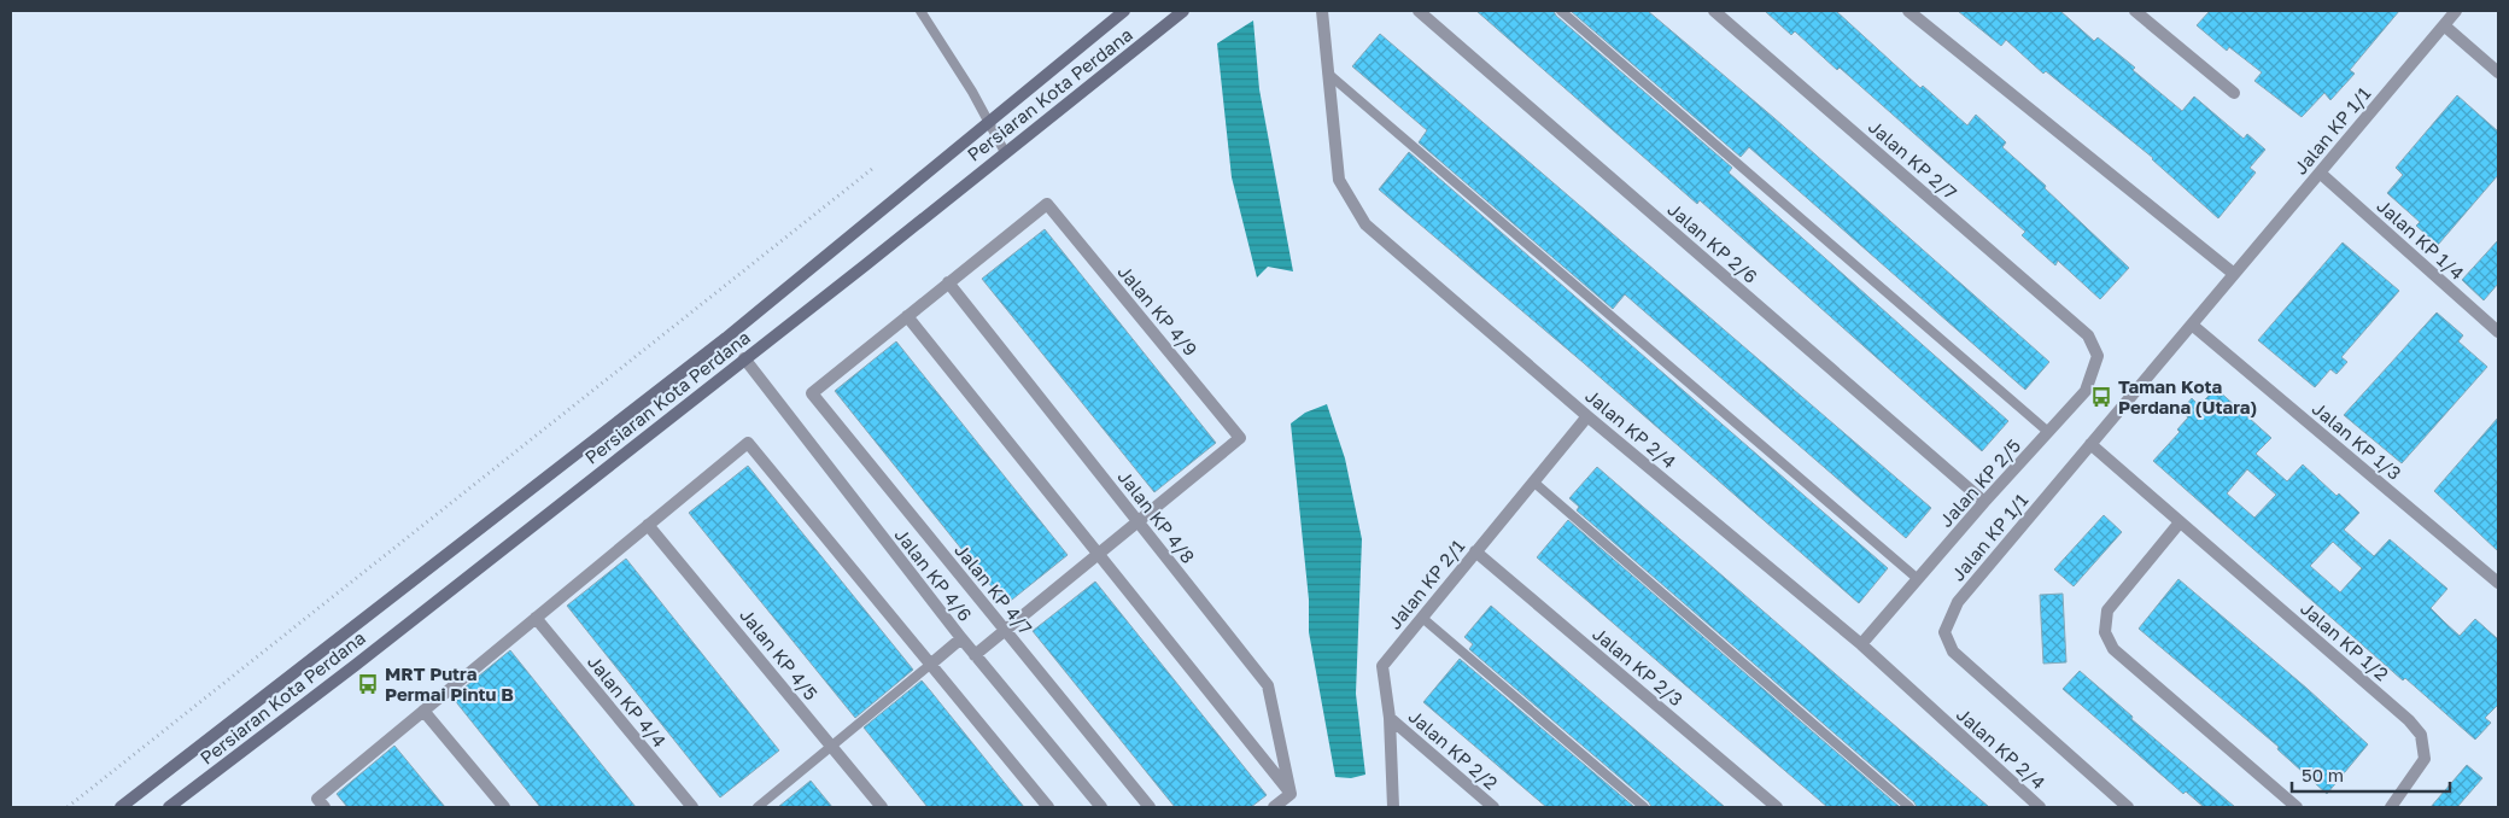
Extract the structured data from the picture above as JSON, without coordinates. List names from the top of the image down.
{
  "streets": {
    "street": [
      "Persiaran Kota Perdana",
      "Jalan KP 1/1",
      "Jalan KP 2/7",
      "Jalan KP 1/4",
      "Jalan KP 2/6",
      "Jalan KP 4/9",
      "Jalan KP 2/4",
      "Jalan KP 1/3",
      "Jalan KP 2/5",
      "Jalan KP 4/8",
      "Jalan KP 4/6",
      "Jalan KP 2/1",
      "Jalan KP 4/7",
      "Jalan KP 1/2",
      "Jalan KP 4/5",
      "Jalan KP 2/3",
      "Jalan KP 4/4",
      "Jalan KP 2/2"
    ]
  },
  "crossings": [
    ["Persiaran Kota Perdana", "Jalan KP 4/6"],
    ["Jalan KP 1/1", "Jalan KP 1/4"],
    ["Jalan KP 1/1", "Jalan KP 1/3"],
    ["Jalan KP 1/1", "Jalan KP 1/2"],
    ["Jalan KP 2/7", "Jalan KP 2/5"],
    ["Jalan KP 2/6", "Jalan KP 2/5"],
    ["Jalan KP 4/9", "Jalan KP 4/8"],
    ["Jalan KP 2/4", "Jalan KP 2/5"],
    ["Jalan KP 2/4", "Jalan KP 2/1"],
    ["Jalan KP 2/1", "Jalan KP 2/3"],
    ["Jalan KP 2/1", "Jalan KP 2/2"]
  ],
  "places": {
    "bus stop": ["Taman Kota Perdana (Utara)", "MRT Putra Permai Pintu B"]
  },
  "scale_bar": "50 m"
}
